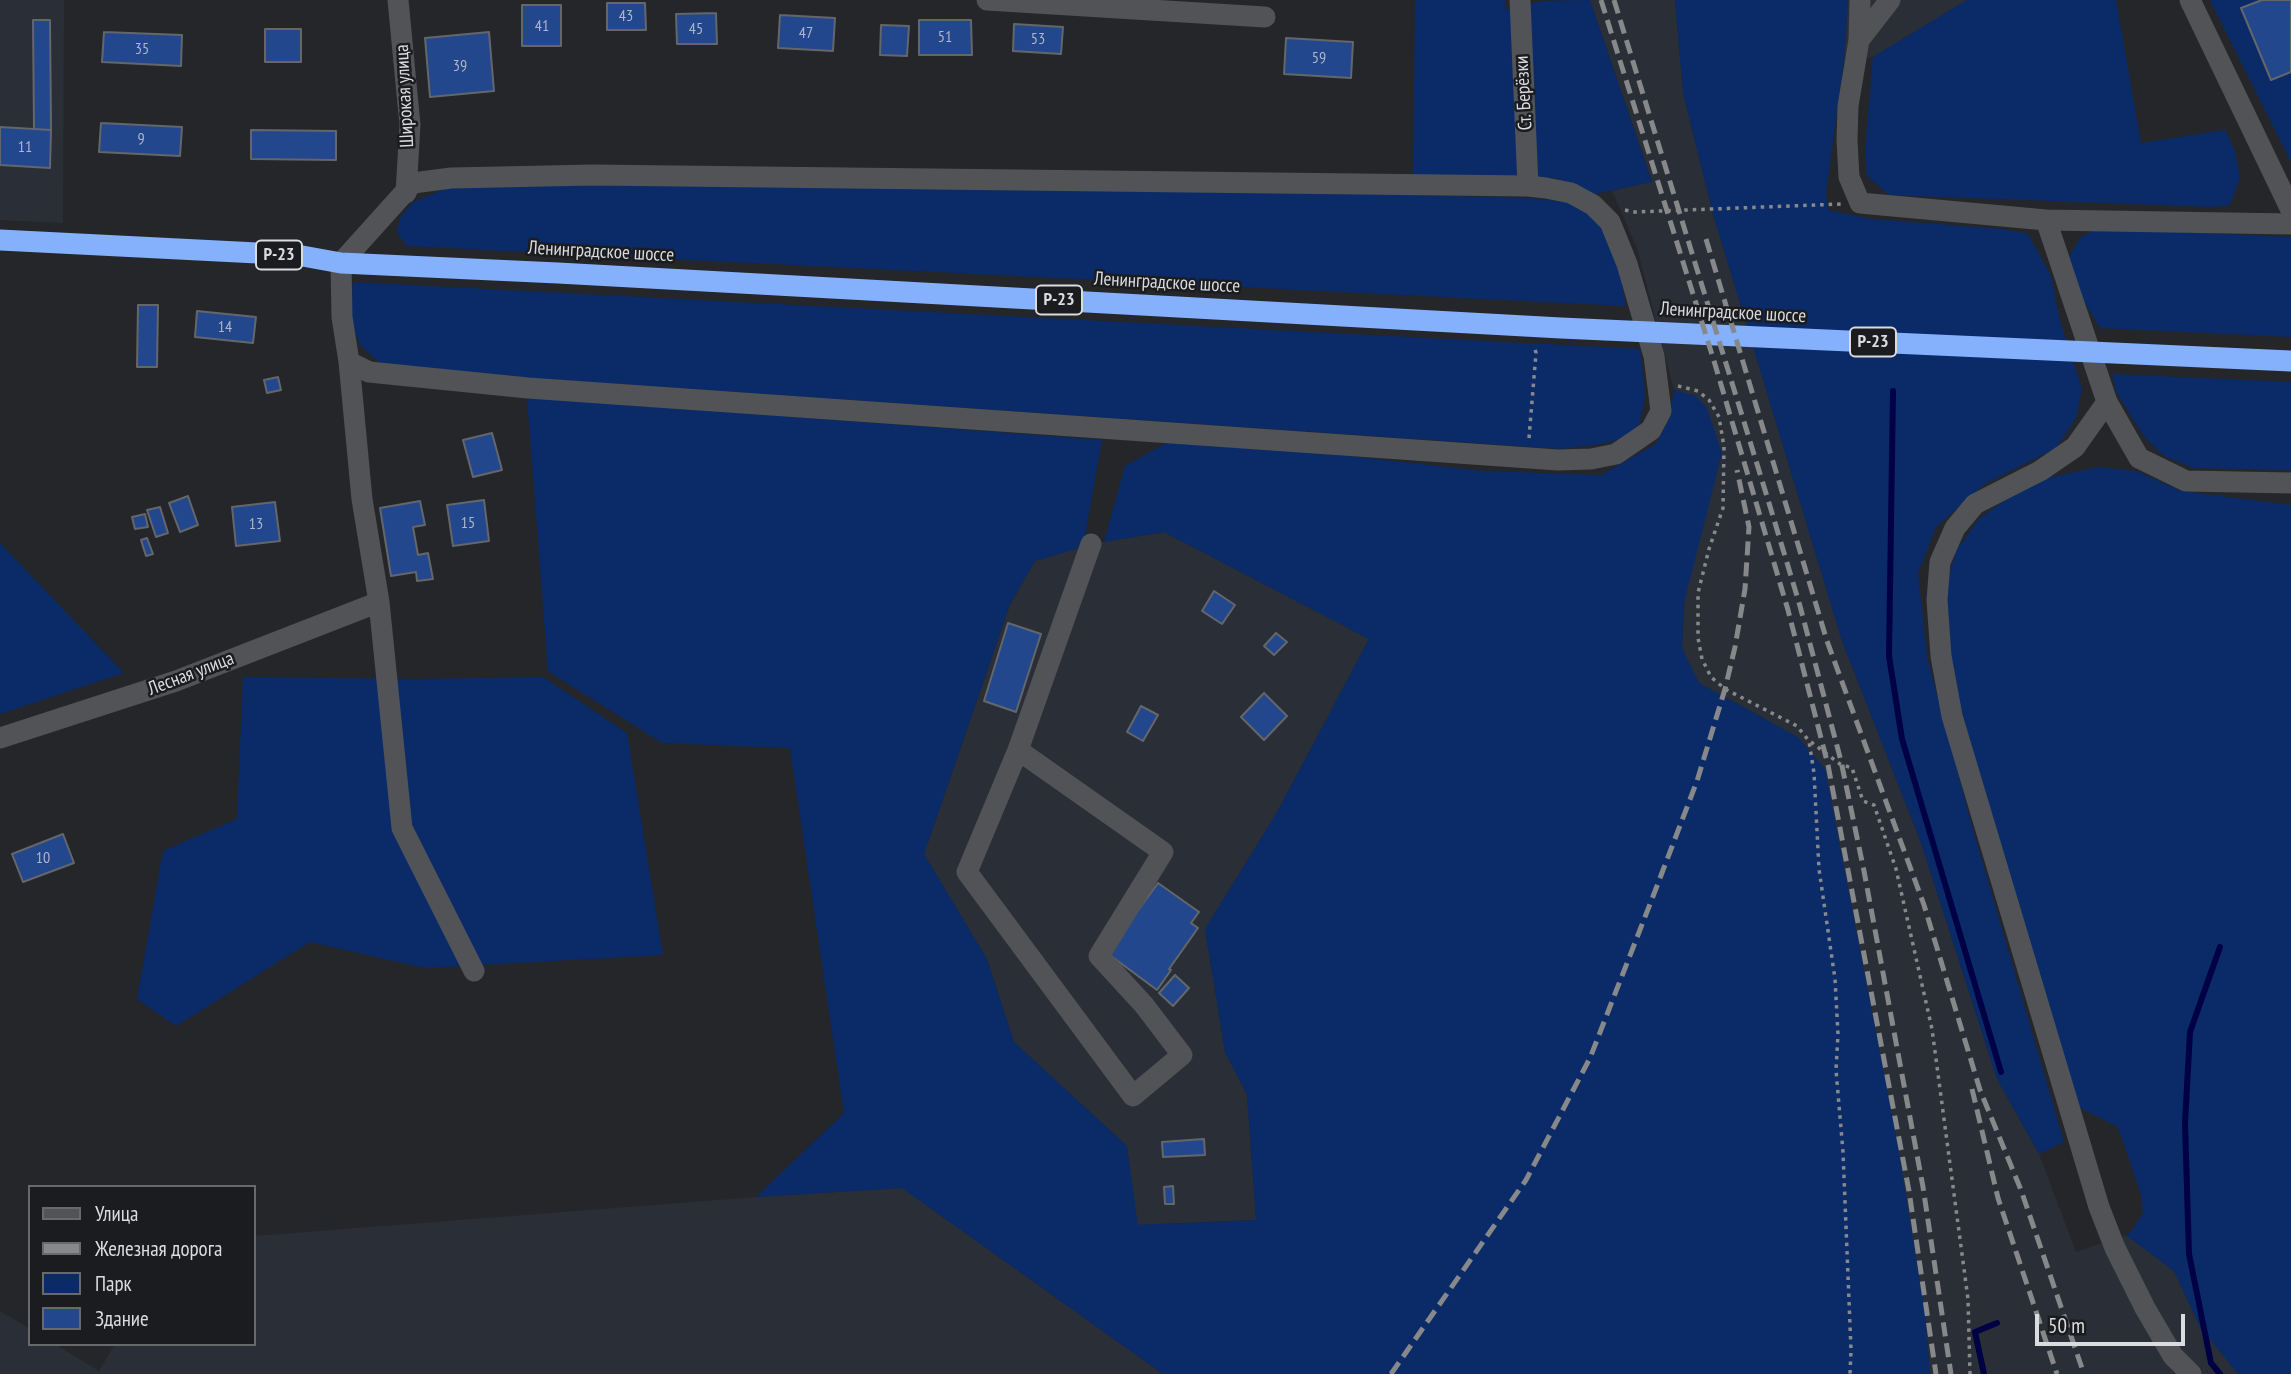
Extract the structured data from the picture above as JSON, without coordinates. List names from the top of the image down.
{
  "streets": {
    "highway": ["Ленинградское шоссе", "Р-23"],
    "street": ["Ст. Берёзки", "Широкая улица", "Лесная улица"]
  },
  "house_numbers": [
    "43",
    "41",
    "45",
    "47",
    "51",
    "53",
    "35",
    "59",
    "39",
    "9",
    "11",
    "14",
    "15",
    "13",
    "10"
  ],
  "legend": [
    "Улица",
    "Железная дорога",
    "Парк",
    "Здание"
  ],
  "scale_bar": "50 m"
}
